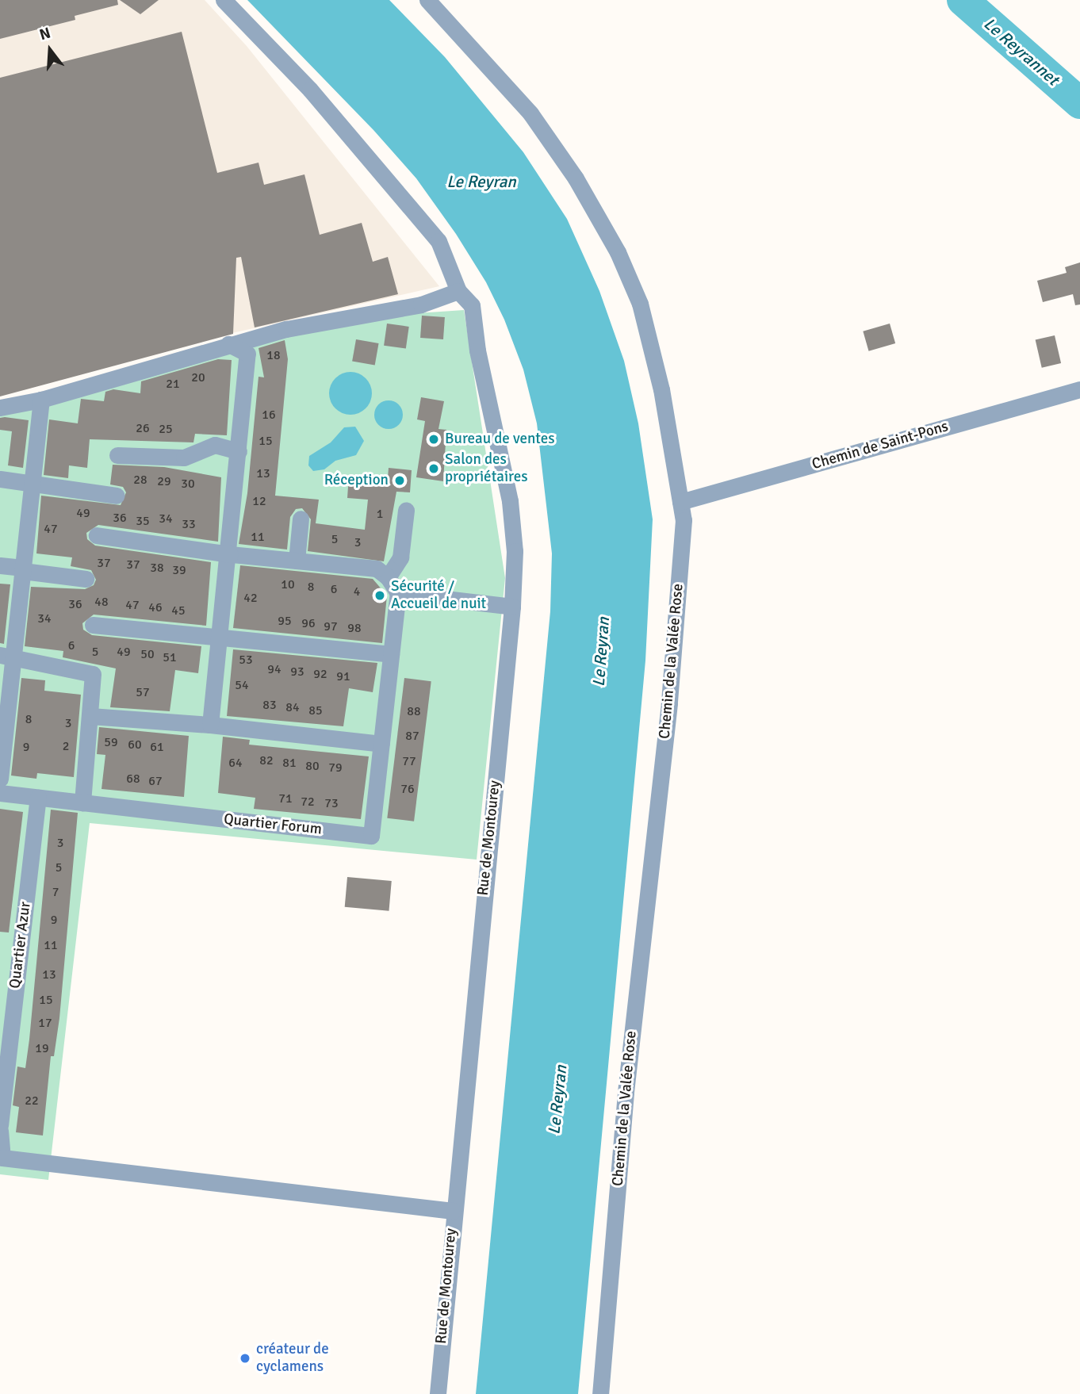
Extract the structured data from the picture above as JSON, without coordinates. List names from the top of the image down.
{
  "streets": {
    "street": [
      "Chemin de Saint-Pons",
      "Chemin de la Valée Rose",
      "Quartier Forum",
      "Rue de Montourey",
      "Quartier Azur"
    ]
  },
  "crossings": [
    ["Chemin de Saint-Pons", "Chemin de la Valée Rose"],
    ["Quartier Forum", "Quartier Azur"]
  ],
  "water": ["Le Reyrannet", "Le Reyran"],
  "places": [
    "Bureau de ventes",
    "Salon des propriétaires",
    "Réception",
    "Sécurité / Accueil de nuit",
    "créateur de cyclamens"
  ],
  "house_numbers": [
    "18",
    "20",
    "21",
    "16",
    "26",
    "25",
    "15",
    "13",
    "28",
    "29",
    "30",
    "12",
    "49",
    "1",
    "36",
    "34",
    "35",
    "33",
    "47",
    "11",
    "5",
    "3",
    "37",
    "37",
    "38",
    "39",
    "10",
    "8",
    "6",
    "4",
    "42",
    "48",
    "36",
    "47",
    "46",
    "45",
    "34",
    "95",
    "96",
    "97",
    "98",
    "6",
    "5",
    "49",
    "50",
    "51",
    "53",
    "94",
    "93",
    "92",
    "91",
    "54",
    "57",
    "83",
    "84",
    "85",
    "88",
    "8",
    "3",
    "87",
    "59",
    "60",
    "2",
    "9",
    "61",
    "82",
    "77",
    "64",
    "81",
    "80",
    "79",
    "68",
    "67",
    "76",
    "71",
    "72",
    "73",
    "3",
    "5",
    "7",
    "9",
    "11",
    "13",
    "15",
    "17",
    "19",
    "22"
  ],
  "north": "top"
}
